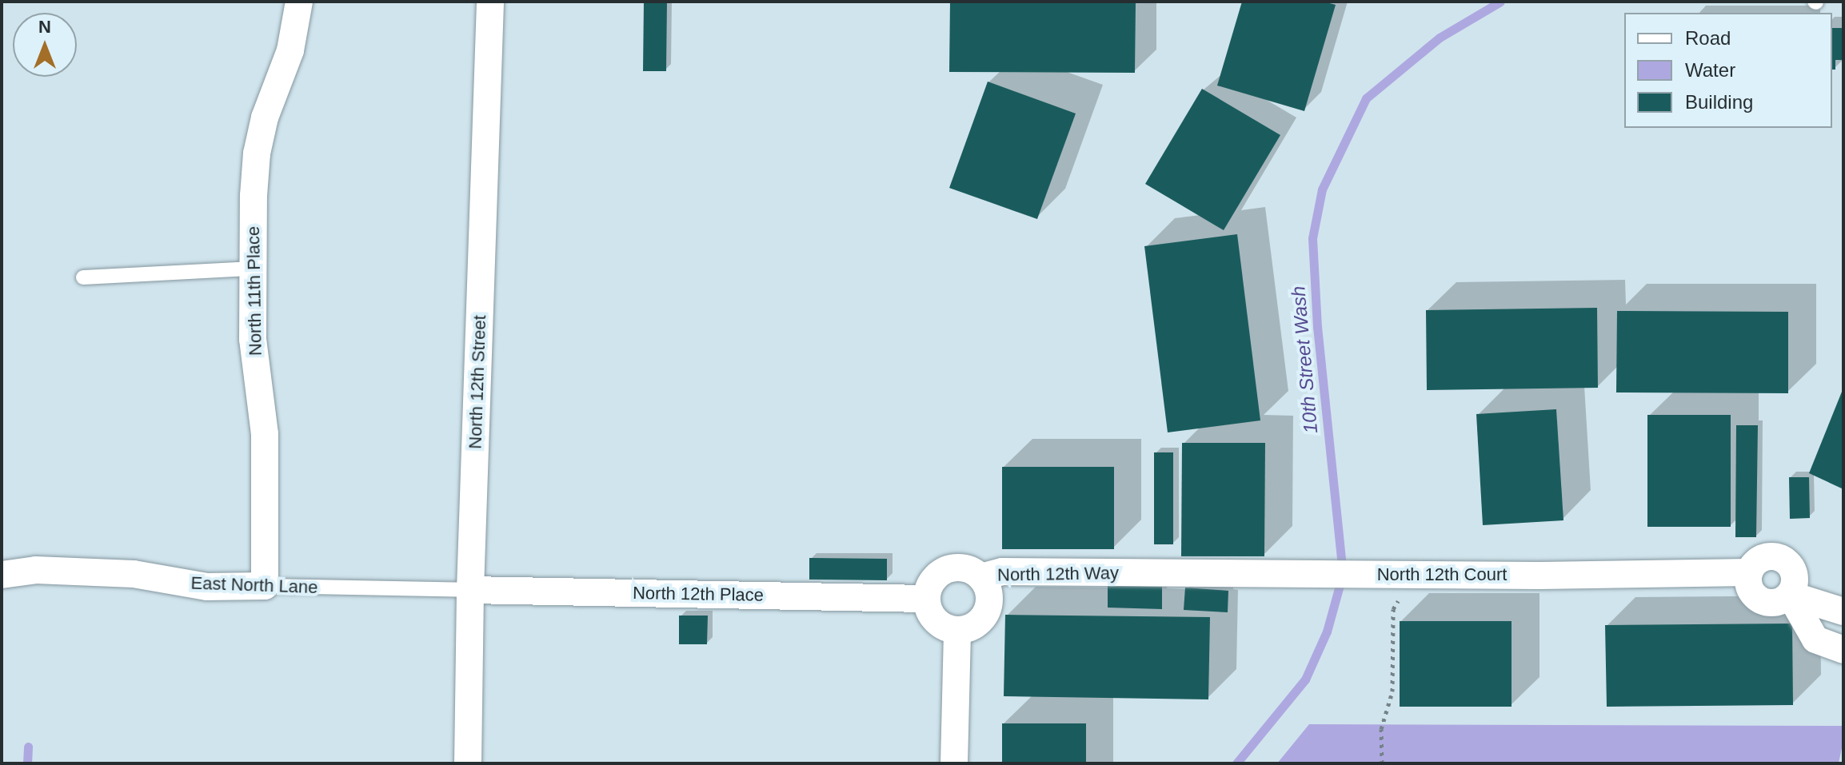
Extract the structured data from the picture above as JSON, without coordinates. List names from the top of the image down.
{
  "streets": {
    "street": [
      "North 11th Place",
      "North 12th Street",
      "North 12th Way",
      "North 12th Court",
      "East North Lane",
      "North 12th Place"
    ]
  },
  "crossings": [
    ["North 11th Place", "East North Lane"],
    ["North 12th Street", "East North Lane"],
    ["North 12th Street", "North 12th Place"],
    ["North 12th Way", "North 12th Court"],
    ["North 12th Way", "North 12th Place"],
    ["East North Lane", "North 12th Place"]
  ],
  "water": ["10th Street Wash"],
  "legend": ["Road", "Water", "Building"],
  "north": "top"
}
